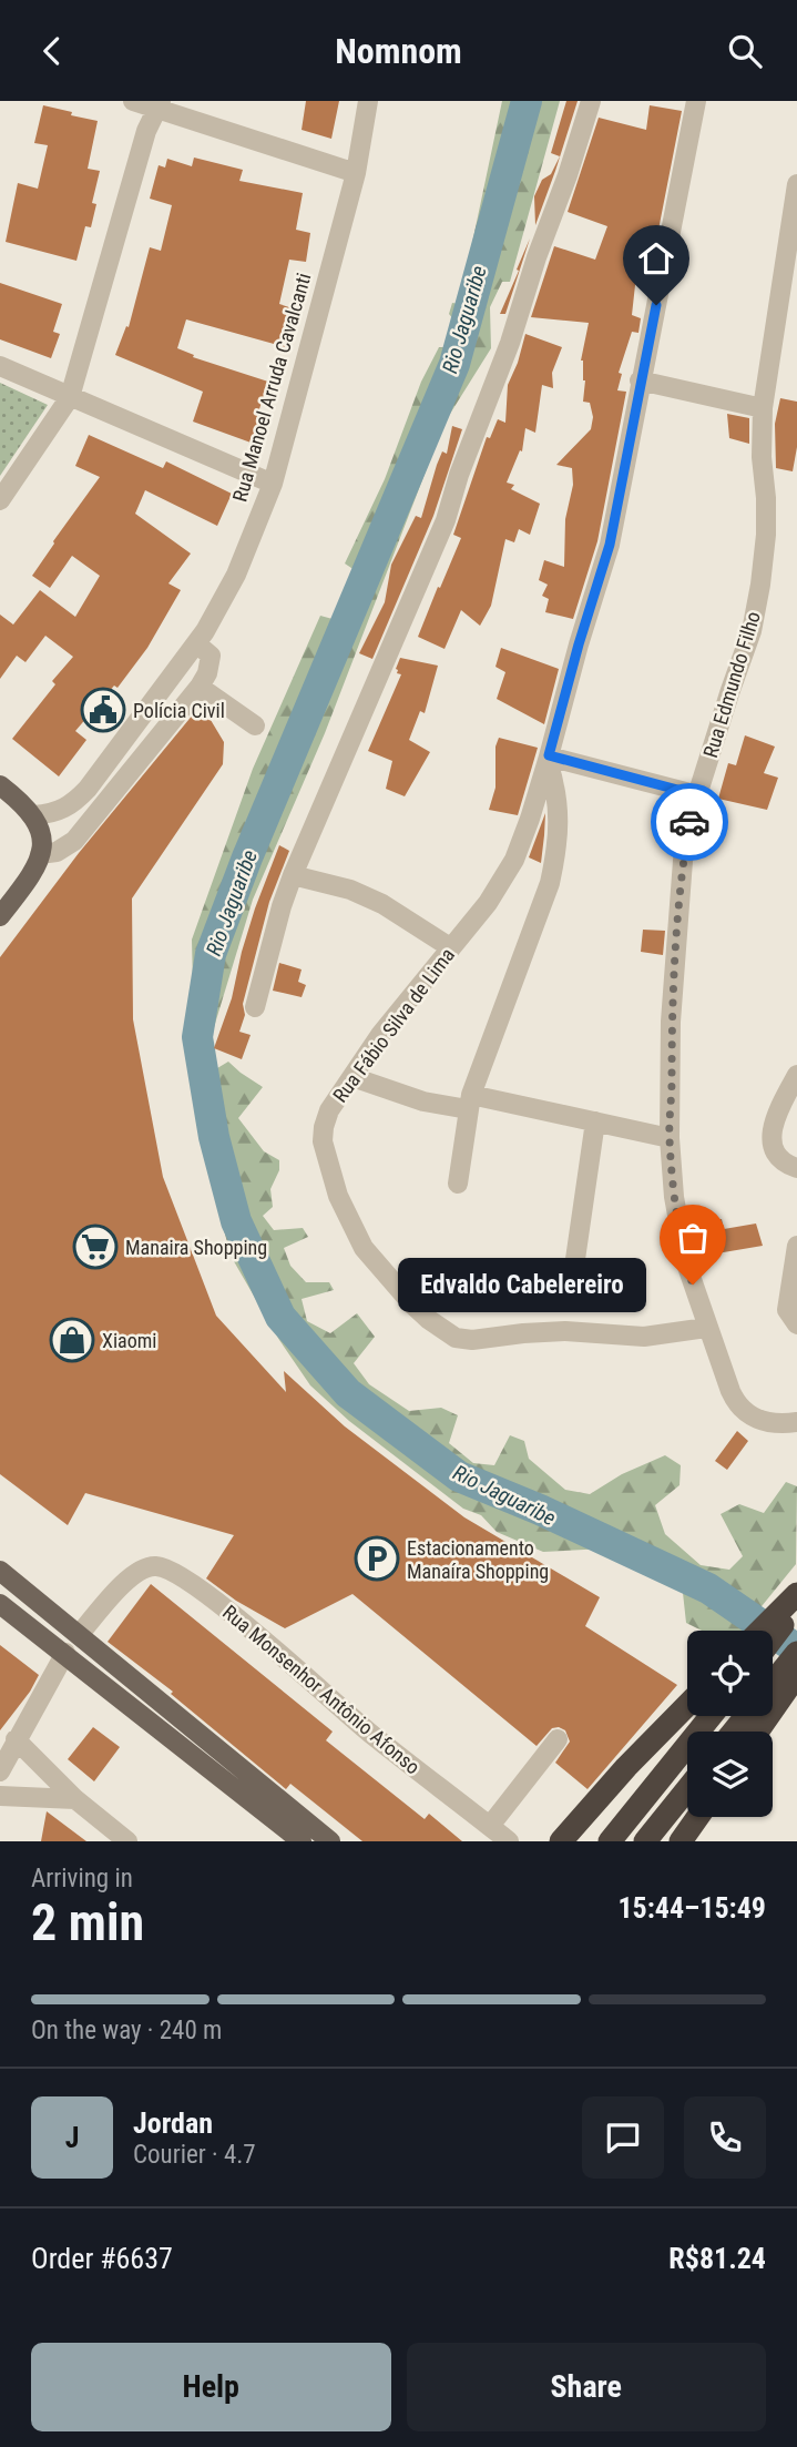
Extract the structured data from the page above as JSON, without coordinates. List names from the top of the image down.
{
  "streets": {
    "street": [
      "Rua Manoel Arruda Cavalcanti",
      "Rua Edmundo Filho",
      "Rua Fábio Silva de Lima",
      "Rua Monsenhor Antônio Afonso"
    ]
  },
  "crossings": [
    ["Rua Edmundo Filho", "Rua Fábio Silva de Lima"]
  ],
  "water": ["Rio Jaguaribe"],
  "places": {
    "public building": ["Polícia Civil"],
    "supermarket": ["Manaira Shopping"],
    "other": ["Edvaldo Cabelereiro"],
    "shop": ["Xiaomi"],
    "parking": ["Estacionamento Manaíra Shopping"]
  },
  "page": {
    "header": "Nomnom",
    "bubble": "Edvaldo Cabelereiro",
    "heading": ["2 min", "Arriving in", "15:44–15:49"],
    "panel": [
      "Jordan",
      "Courier · 4.7",
      "Order #6637",
      "R$81.24"
    ],
    "bar": "On the way · 240 m",
    "round": "J",
    "buttons": ["Help", "Share"]
  }
}
